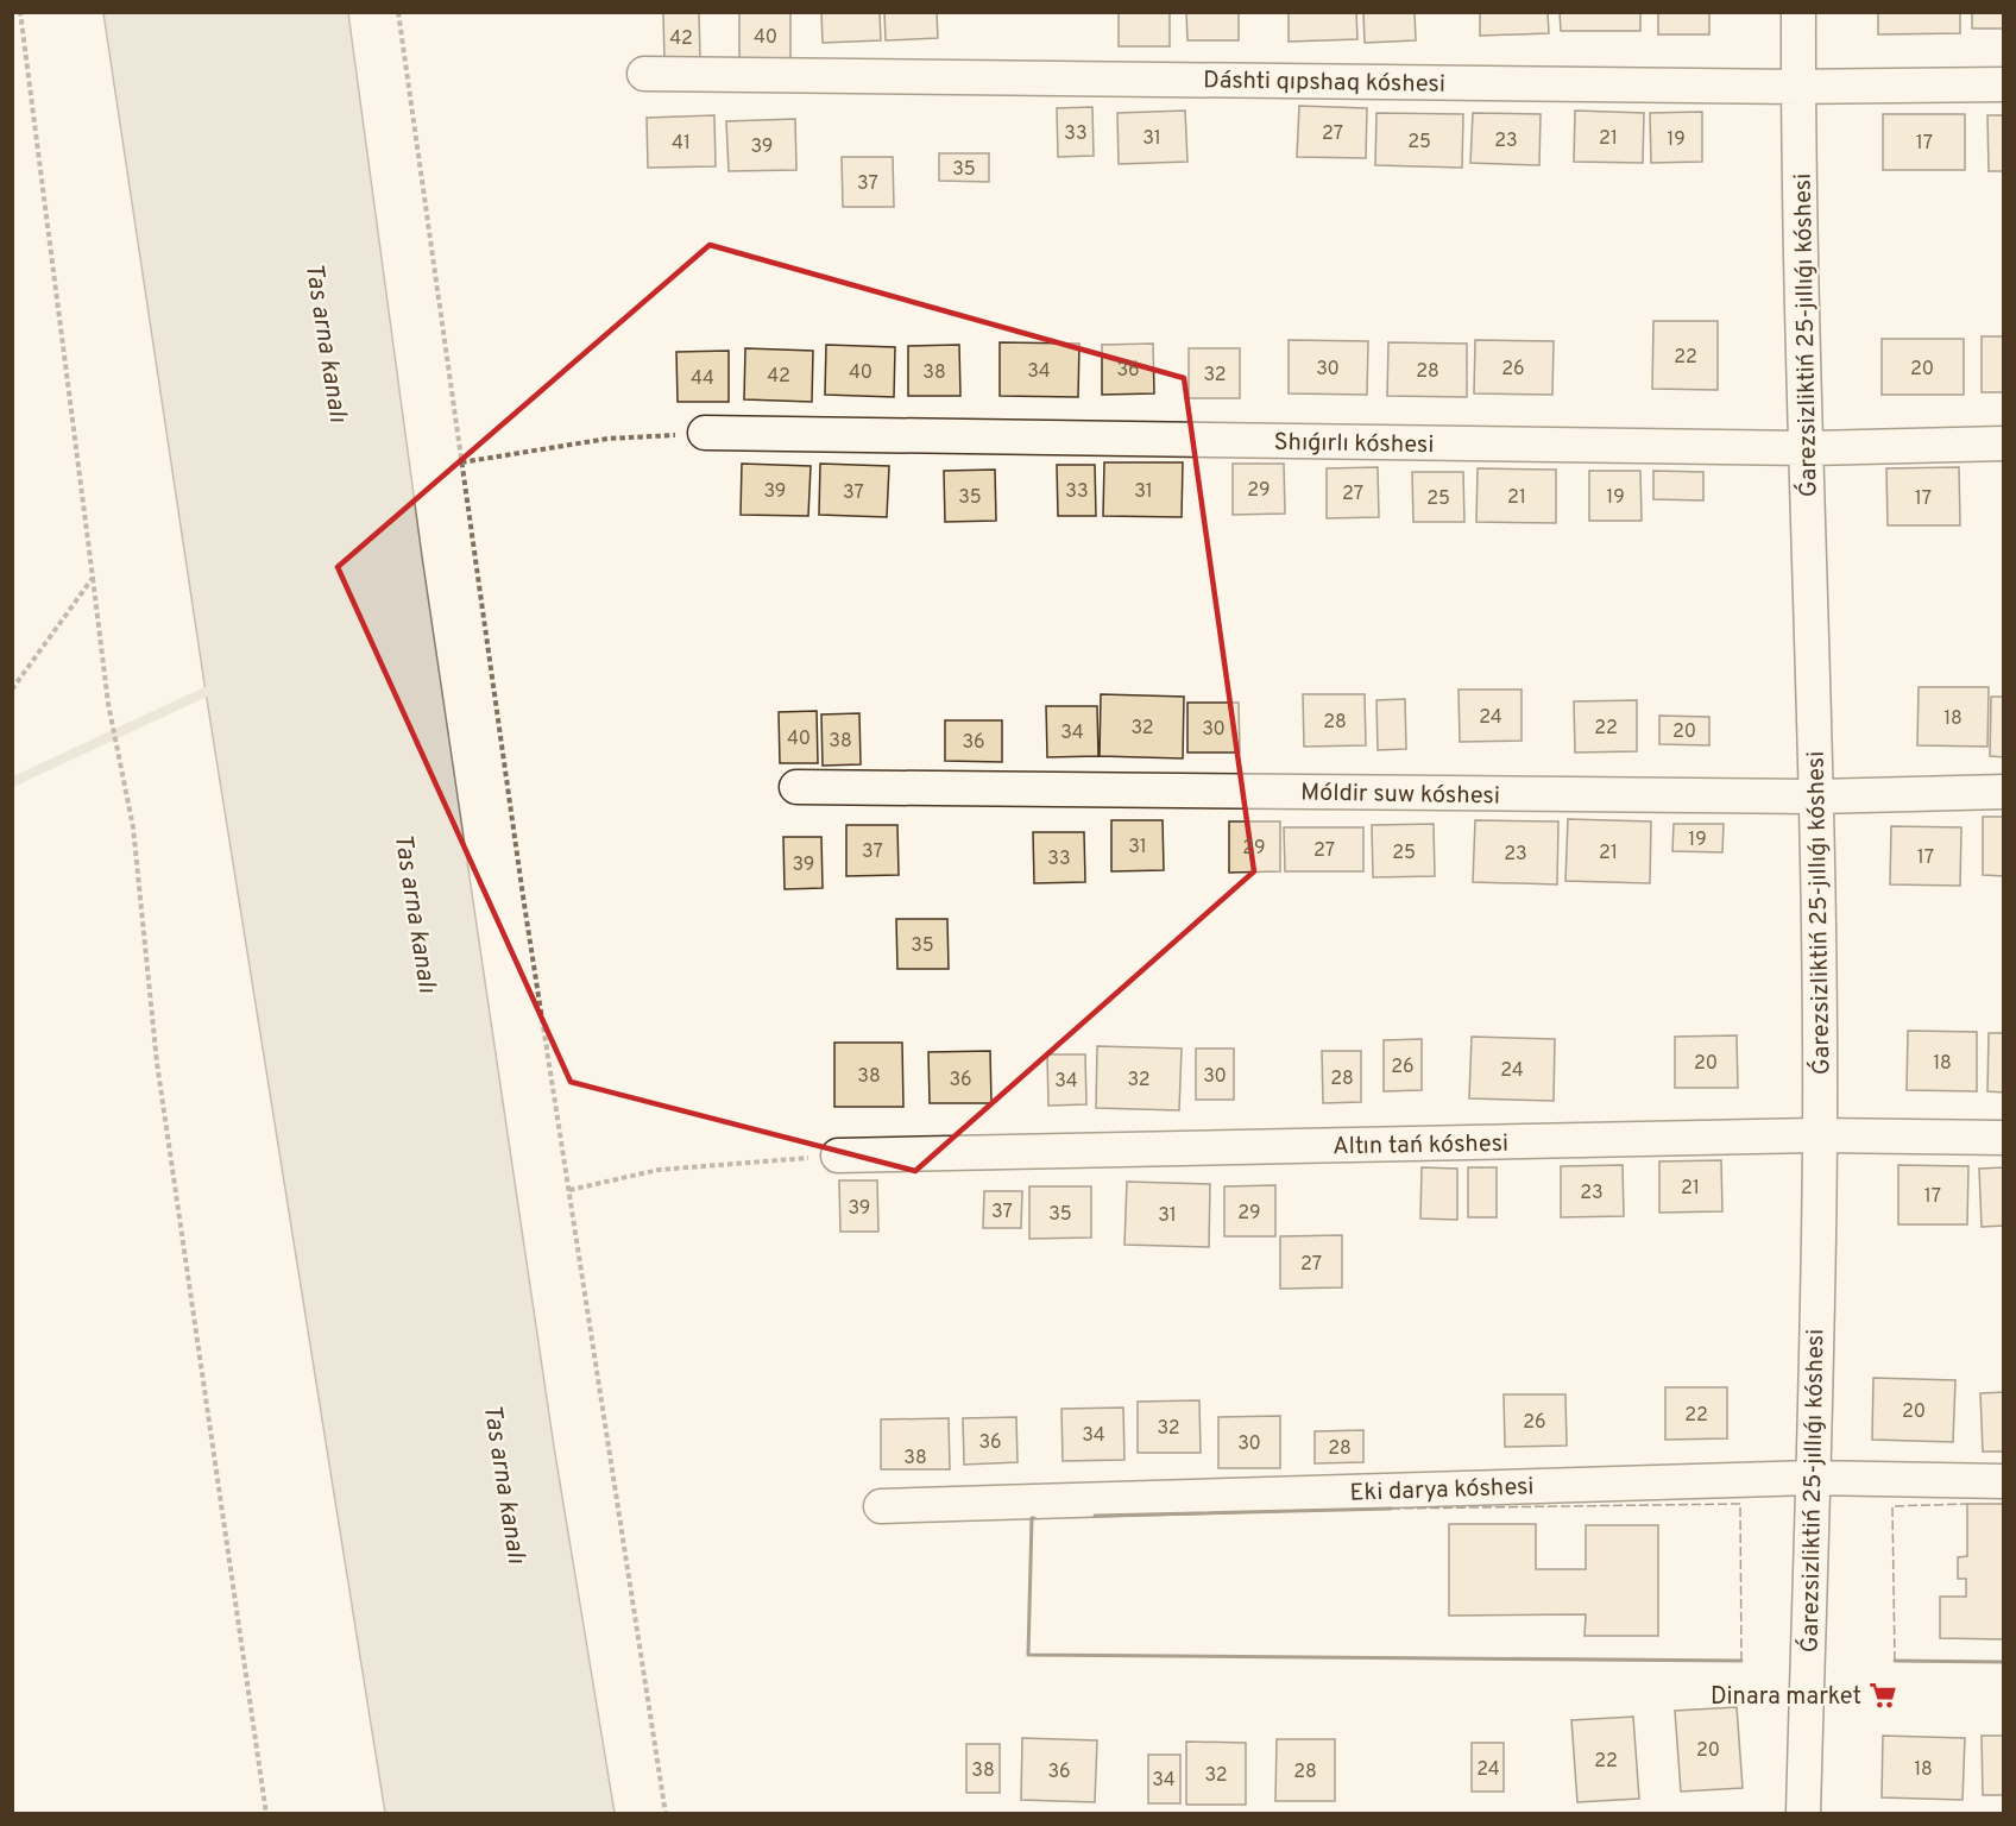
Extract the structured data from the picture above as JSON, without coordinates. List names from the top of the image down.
{
  "streets": {
    "street": [
      "Dáshti qıpshaq kóshesi",
      "Ǵarezsizliktiń 25-jıllıǵı kóshesi",
      "Shıǵırlı kóshesi",
      "Móldir suw kóshesi",
      "Altın tań kóshesi",
      "Eki darya kóshesi"
    ]
  },
  "crossings": [
    ["Dáshti qıpshaq kóshesi", "Ǵarezsizliktiń 25-jıllıǵı kóshesi"],
    ["Ǵarezsizliktiń 25-jıllıǵı kóshesi", "Shıǵırlı kóshesi"],
    ["Ǵarezsizliktiń 25-jıllıǵı kóshesi", "Móldir suw kóshesi"],
    ["Ǵarezsizliktiń 25-jıllıǵı kóshesi", "Altın tań kóshesi"],
    ["Ǵarezsizliktiń 25-jıllıǵı kóshesi", "Eki darya kóshesi"]
  ],
  "water": ["Tas arna kanalı"],
  "places": {
    "supermarket": ["Dinara market"]
  },
  "house_numbers": [
    "40",
    "42",
    "33",
    "27",
    "31",
    "21",
    "19",
    "23",
    "25",
    "41",
    "17",
    "39",
    "35",
    "37",
    "22",
    "30",
    "26",
    "20",
    "36",
    "34",
    "28",
    "40",
    "38",
    "32",
    "42",
    "44",
    "29",
    "39",
    "33",
    "31",
    "37",
    "27",
    "35",
    "21",
    "19",
    "25",
    "17",
    "24",
    "18",
    "28",
    "32",
    "22",
    "30",
    "20",
    "34",
    "40",
    "38",
    "36",
    "19",
    "31",
    "29",
    "27",
    "37",
    "25",
    "21",
    "23",
    "17",
    "33",
    "39",
    "35",
    "20",
    "18",
    "26",
    "24",
    "38",
    "30",
    "28",
    "36",
    "32",
    "34",
    "21",
    "23",
    "17",
    "39",
    "37",
    "29",
    "35",
    "31",
    "27",
    "20",
    "22",
    "26",
    "32",
    "34",
    "36",
    "30",
    "28",
    "38",
    "20",
    "22",
    "24",
    "18",
    "38",
    "36",
    "28",
    "32",
    "34"
  ]
}
